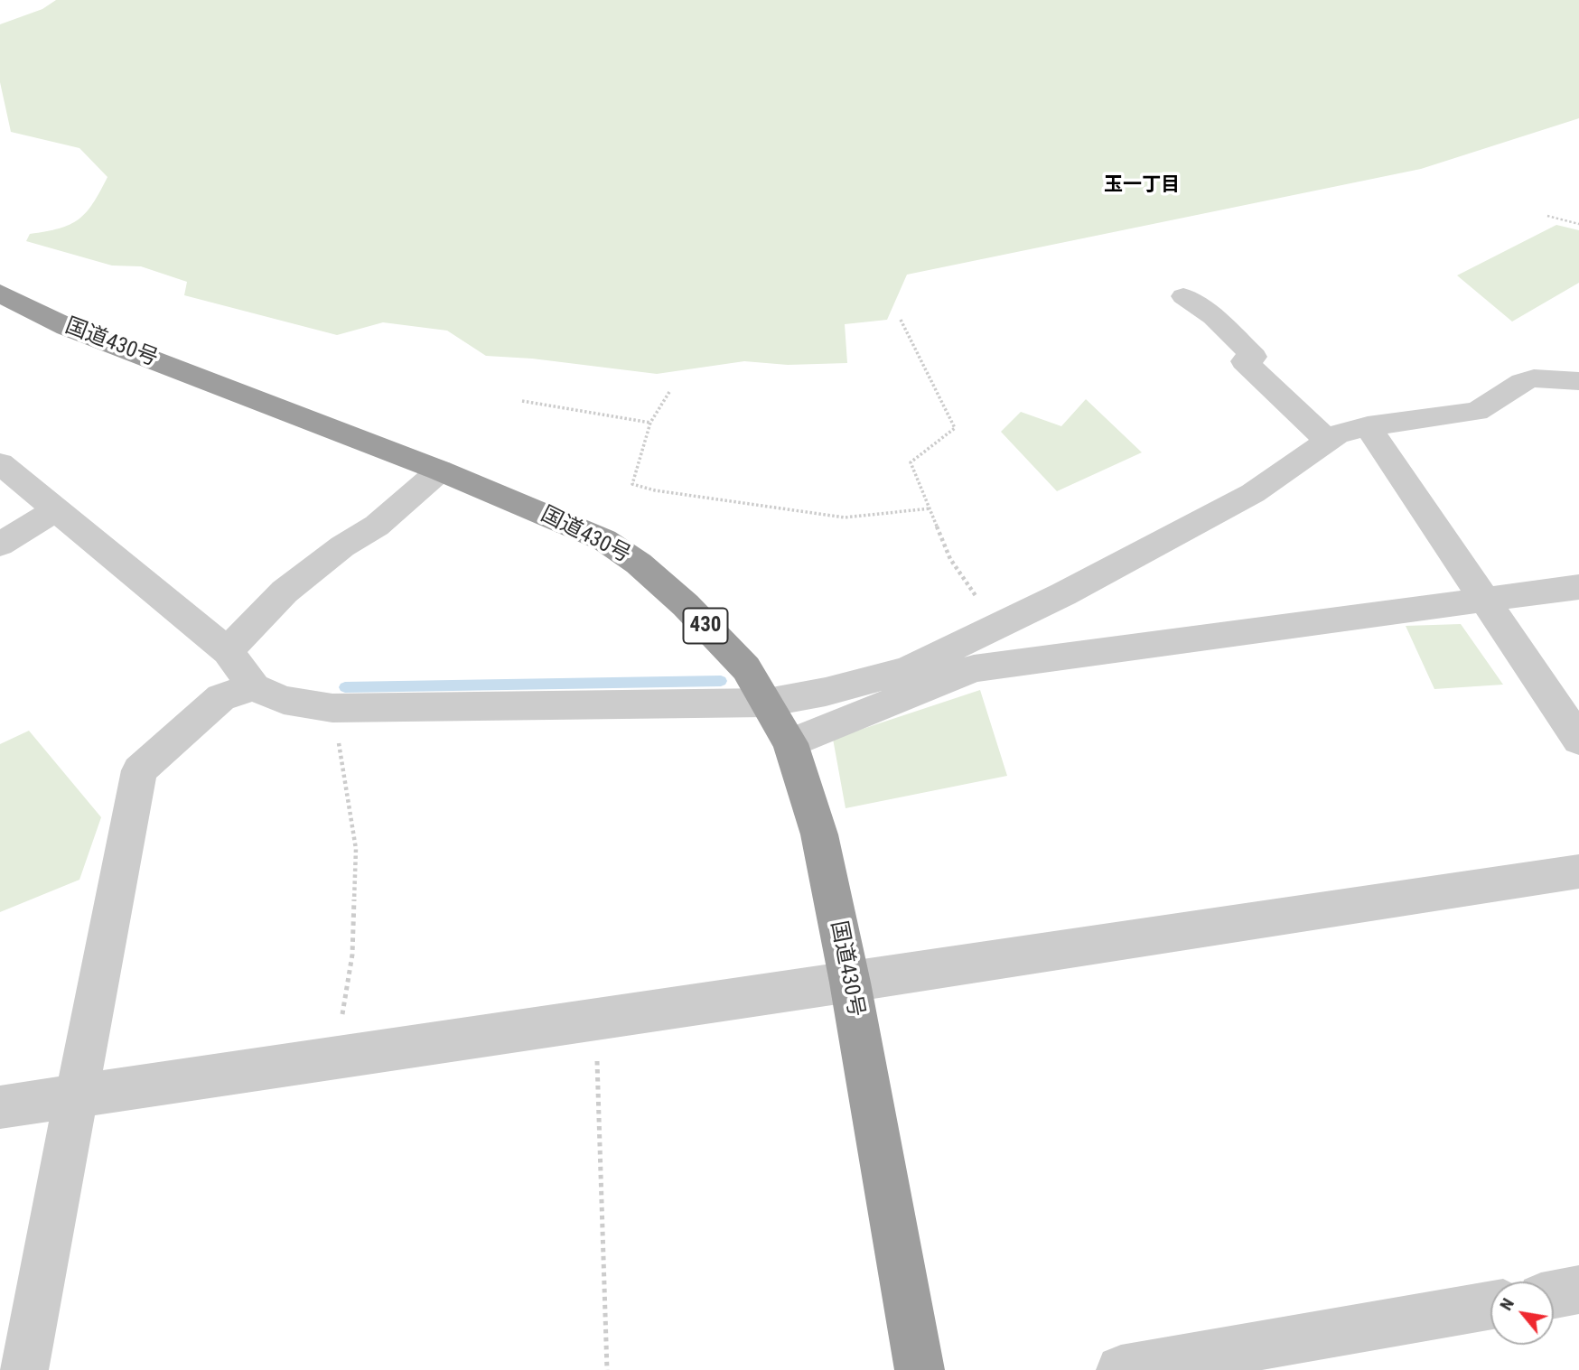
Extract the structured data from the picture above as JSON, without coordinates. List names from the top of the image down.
{
  "streets": {
    "highway": ["国道430号", "430"]
  },
  "districts": ["玉一丁目"],
  "north": "top left"
}
